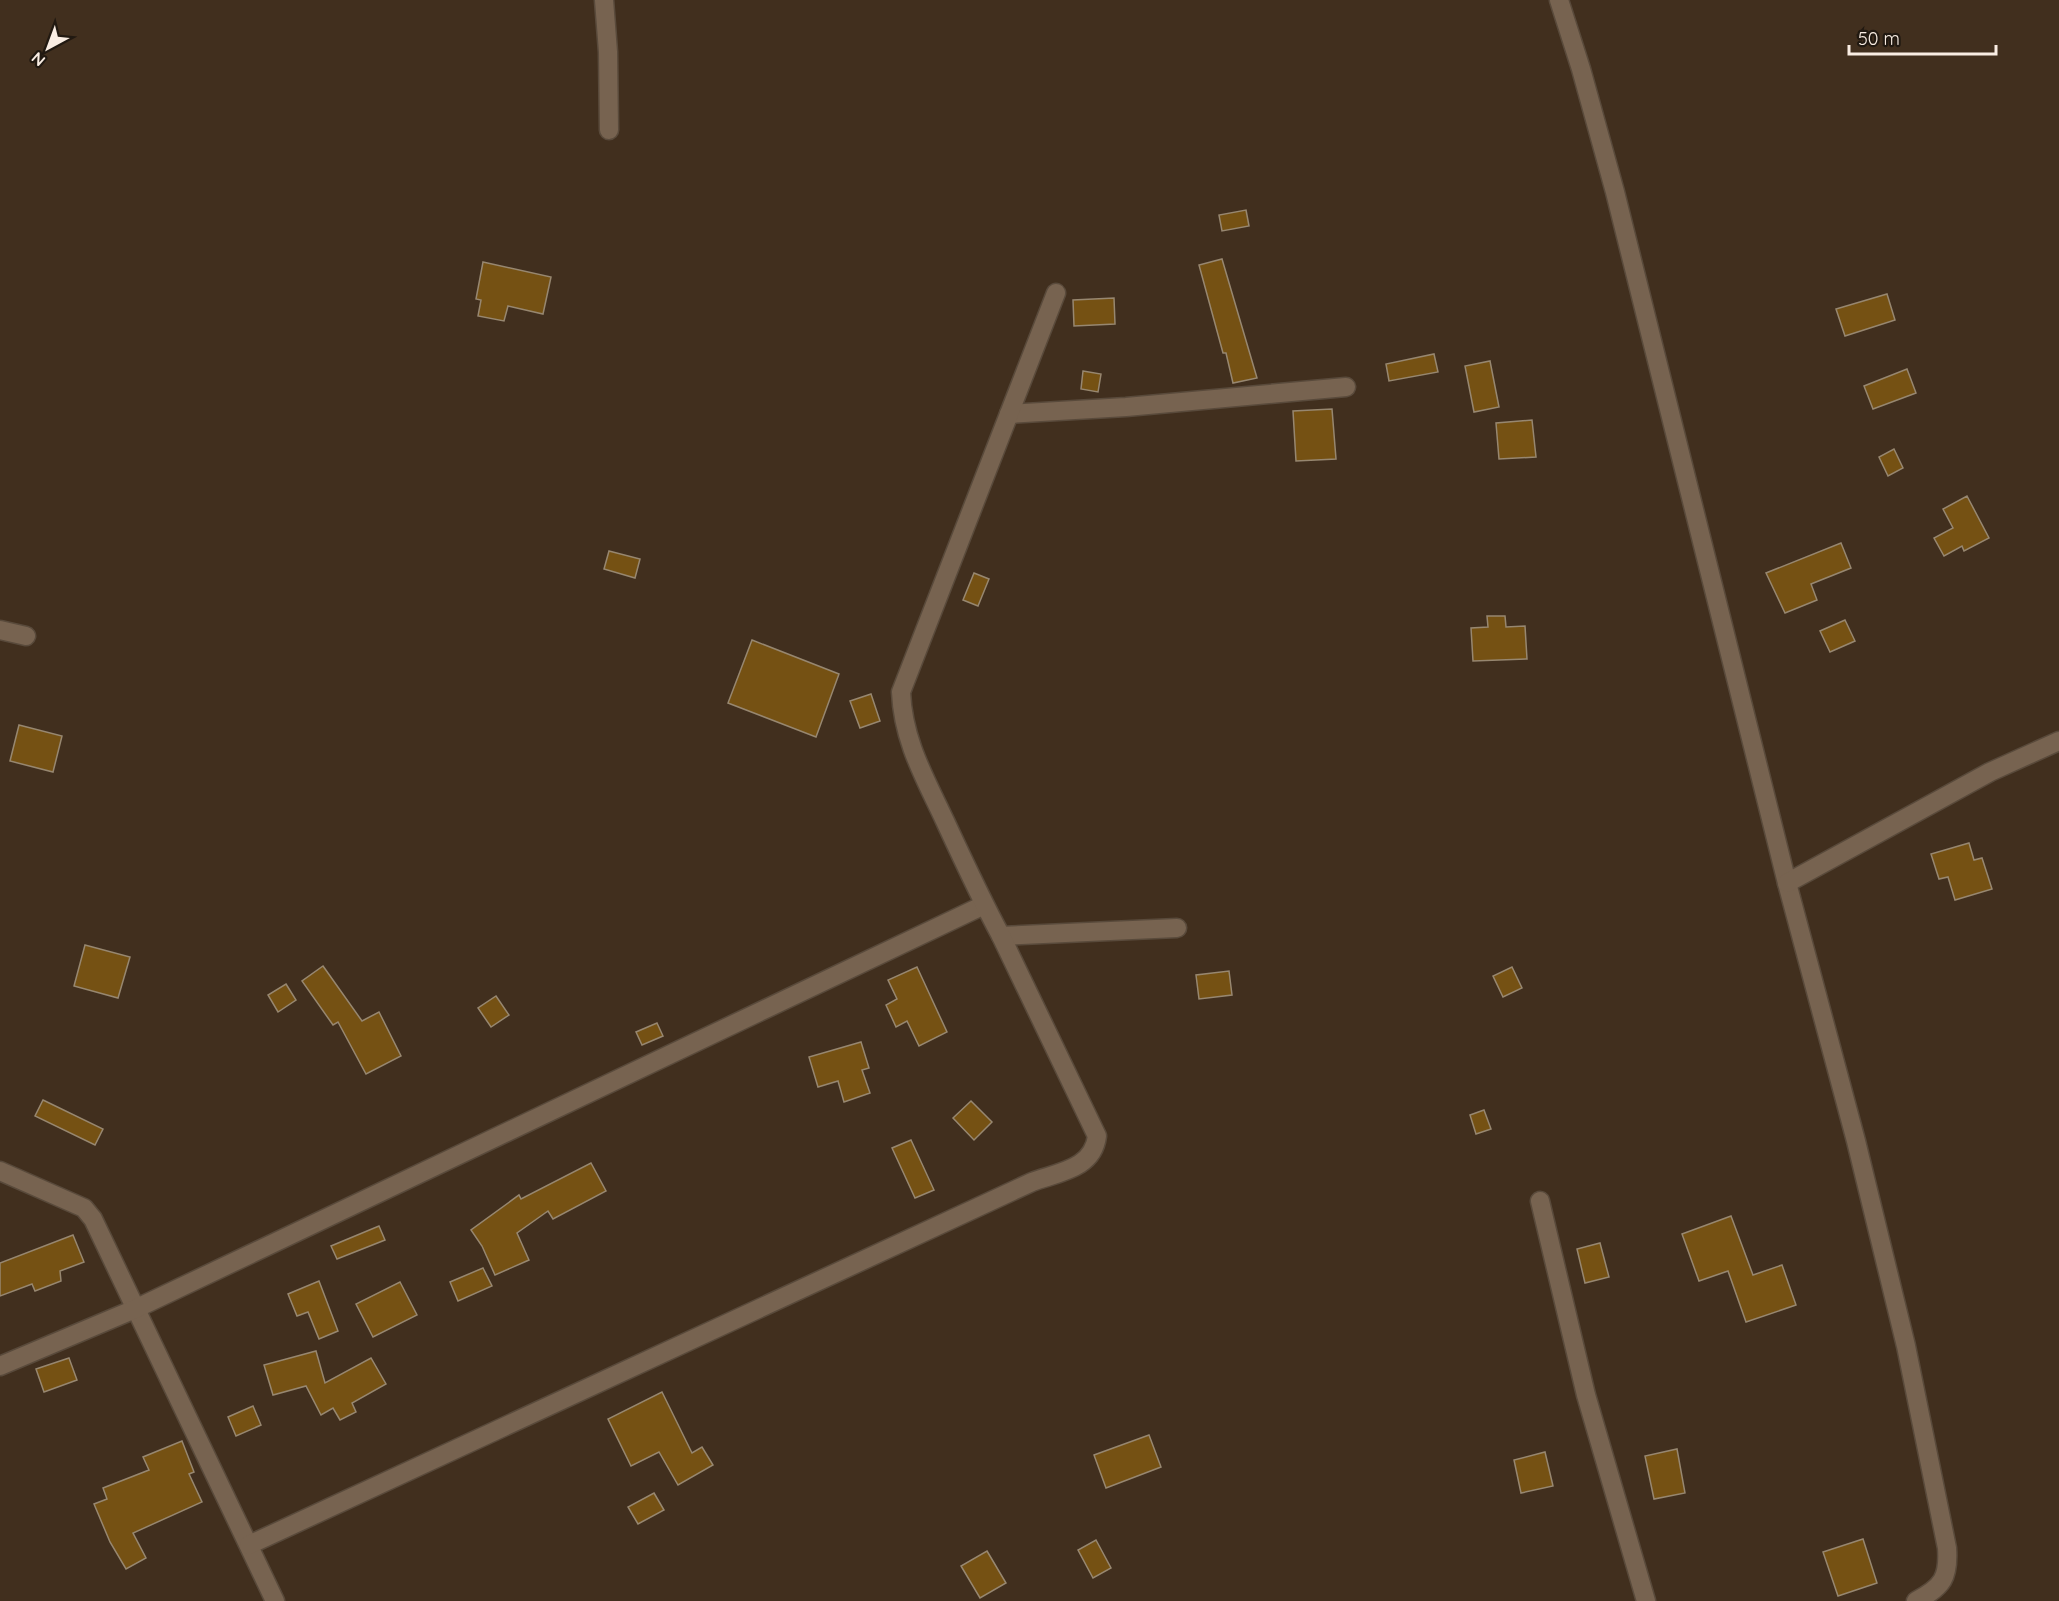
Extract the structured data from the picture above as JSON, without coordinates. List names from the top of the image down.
{
  "scale_bar": "50 m",
  "north": "bottom left"
}
